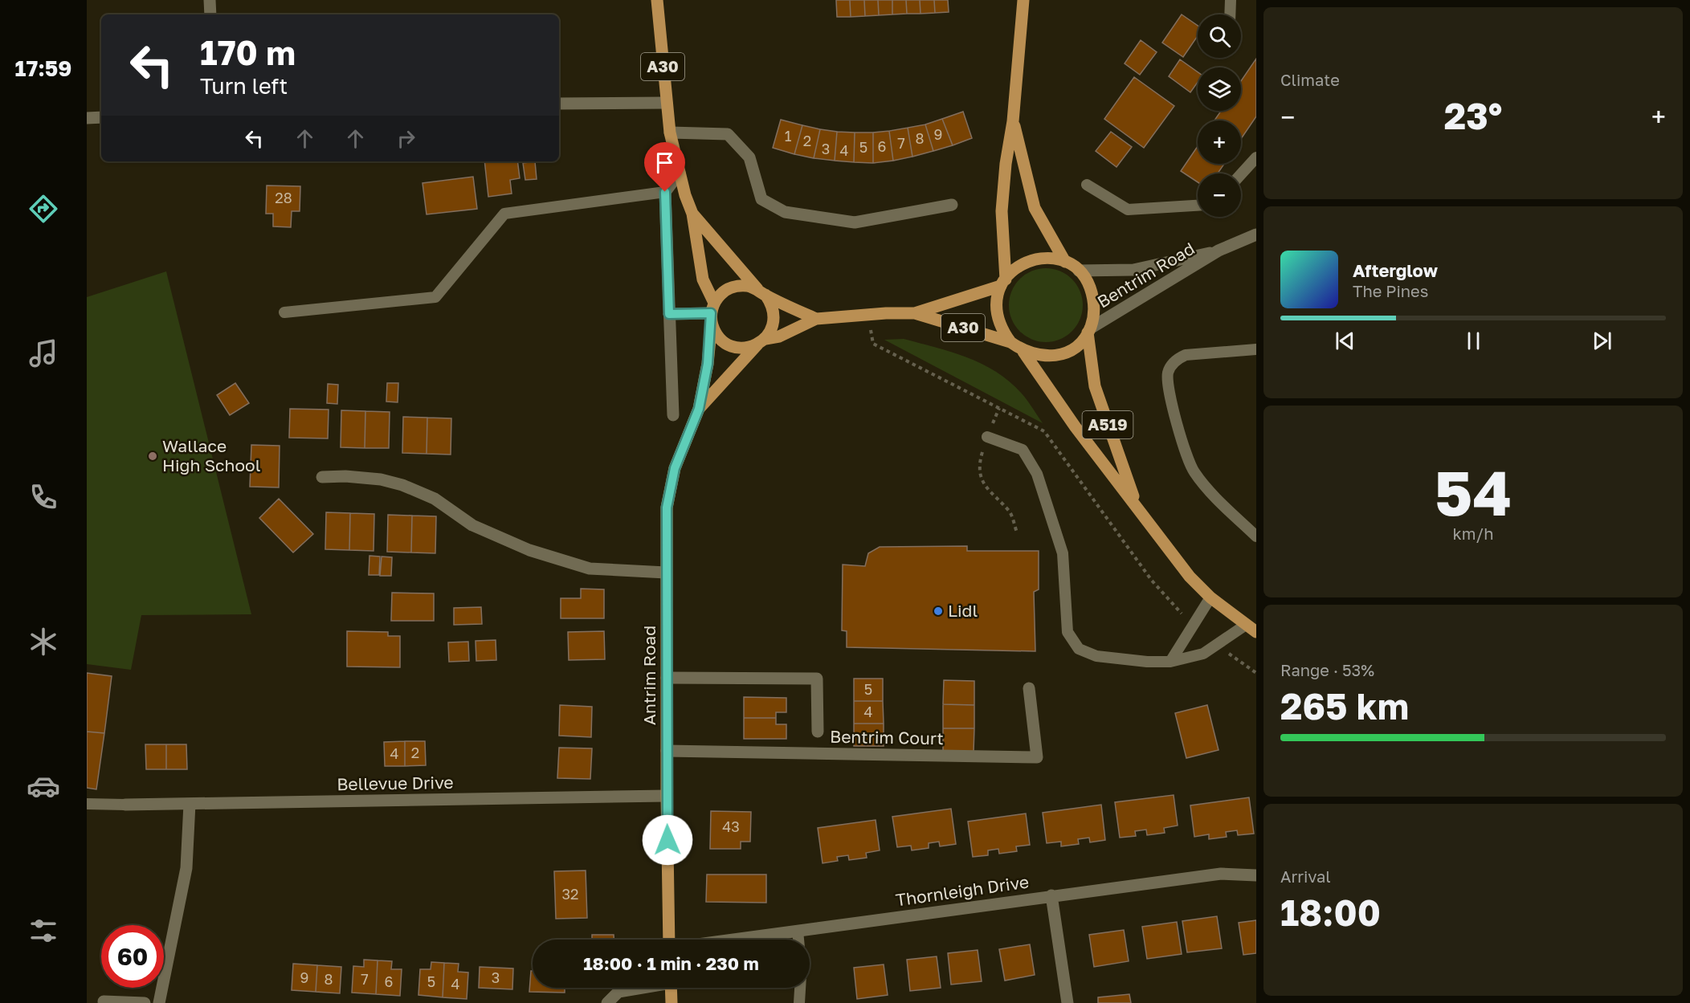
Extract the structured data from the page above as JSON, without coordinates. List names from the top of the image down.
{
  "streets": {
    "main road": ["A30", "A519", "Antrim Road"],
    "street": [
      "Bentrim Road",
      "Bentrim Court",
      "Bellevue Drive",
      "Thornleigh Drive"
    ]
  },
  "crossings": [
    ["A30", "Bentrim Road"],
    ["A30", "A519"],
    ["A30", "Antrim Road"],
    ["Bentrim Road", "A519"],
    ["Antrim Road", "Bentrim Court"],
    ["Antrim Road", "Bellevue Drive"]
  ],
  "places": ["Wallace High School", "Lidl"],
  "house_numbers": [
    "9",
    "1",
    "8",
    "2",
    "7",
    "6",
    "5",
    "3",
    "4",
    "28",
    "5",
    "4",
    "2",
    "4",
    "43",
    "32",
    "9",
    "3",
    "8",
    "7",
    "6",
    "5",
    "4"
  ],
  "page": {
    "tabs": "17:59",
    "tile": [
      "Climate",
      ["54", "km/h"],
      ["Range · 53%", "265 km"],
      ["Arrival", "18:00"]
    ],
    "map_buttons": ["+", "−"],
    "turn": ["170 m", "Turn left"],
    "heat": ["−", "23°", "+"],
    "song": ["Afterglow", "The Pines"],
    "limit": "60",
    "trip": "18:00 · 1 min · 230 m"
  }
}
